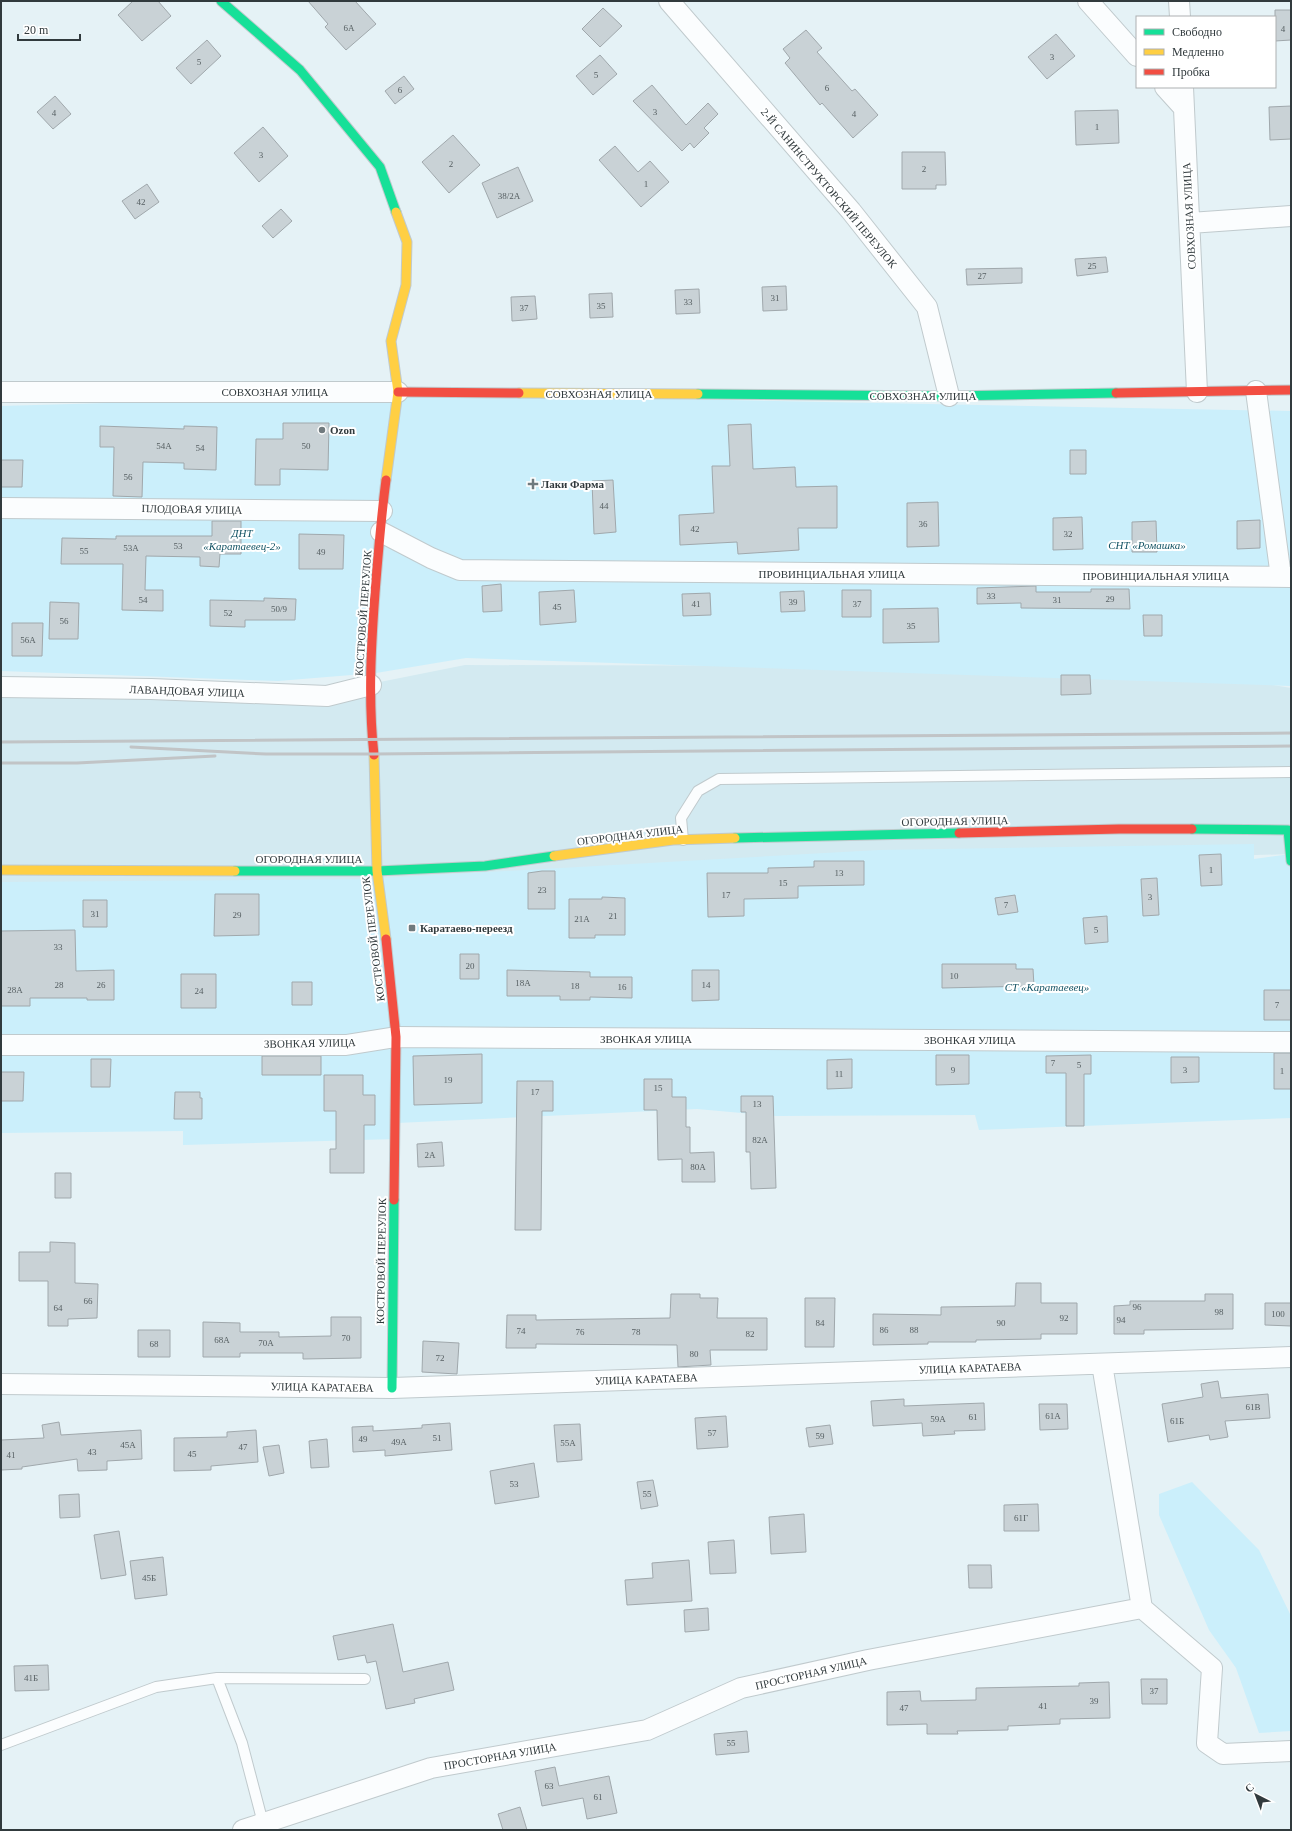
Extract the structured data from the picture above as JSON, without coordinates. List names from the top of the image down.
{
  "streets": {
    "street": [
      "2-Й САНИНСТРУКТОРСКИЙ ПЕРЕУЛОК",
      "СОВХОЗНАЯ УЛИЦА",
      "ПЛОДОВАЯ УЛИЦА",
      "ПРОВИНЦИАЛЬНАЯ УЛИЦА",
      "КОСТРОВОЙ ПЕРЕУЛОК",
      "ЛАВАНДОВАЯ УЛИЦА",
      "ОГОРОДНАЯ УЛИЦА",
      "ЗВОНКАЯ УЛИЦА",
      "УЛИЦА КАРАТАЕВА",
      "ПРОСТОРНАЯ УЛИЦА"
    ]
  },
  "crossings": [
    ["2-Й САНИНСТРУКТОРСКИЙ ПЕРЕУЛОК", "СОВХОЗНАЯ УЛИЦА"],
    ["СОВХОЗНАЯ УЛИЦА", "КОСТРОВОЙ ПЕРЕУЛОК"],
    ["ПЛОДОВАЯ УЛИЦА", "КОСТРОВОЙ ПЕРЕУЛОК"],
    ["ПРОВИНЦИАЛЬНАЯ УЛИЦА", "КОСТРОВОЙ ПЕРЕУЛОК"],
    ["КОСТРОВОЙ ПЕРЕУЛОК", "ЛАВАНДОВАЯ УЛИЦА"],
    ["КОСТРОВОЙ ПЕРЕУЛОК", "ОГОРОДНАЯ УЛИЦА"],
    ["КОСТРОВОЙ ПЕРЕУЛОК", "ЗВОНКАЯ УЛИЦА"],
    ["КОСТРОВОЙ ПЕРЕУЛОК", "УЛИЦА КАРАТАЕВА"]
  ],
  "parks": ["ДНТ «Каратаевец-2»", "СНТ «Ромашка»", "СТ «Каратаевец»"],
  "places": {
    "other": ["Ozon"],
    "health": ["Лаки Фарма"],
    "transit": ["Каратаево-переезд"]
  },
  "house_numbers": [
    "6А",
    "4",
    "3",
    "5",
    "5",
    "6",
    "6",
    "3",
    "4",
    "4",
    "1",
    "3",
    "2",
    "2",
    "1",
    "38/2А",
    "42",
    "25",
    "27",
    "31",
    "33",
    "35",
    "37",
    "54А",
    "50",
    "54",
    "56",
    "44",
    "36",
    "42",
    "32",
    "53",
    "53А",
    "55",
    "49",
    "33",
    "29",
    "54",
    "31",
    "39",
    "41",
    "37",
    "45",
    "50/9",
    "52",
    "56",
    "35",
    "56А",
    "1",
    "13",
    "15",
    "23",
    "17",
    "3",
    "7",
    "31",
    "29",
    "21",
    "21А",
    "5",
    "33",
    "20",
    "10",
    "18А",
    "28",
    "26",
    "14",
    "18",
    "16",
    "28А",
    "24",
    "7",
    "7",
    "5",
    "9",
    "3",
    "1",
    "11",
    "19",
    "15",
    "17",
    "13",
    "82А",
    "2А",
    "80А",
    "66",
    "96",
    "64",
    "98",
    "100",
    "92",
    "94",
    "84",
    "90",
    "86",
    "88",
    "74",
    "76",
    "78",
    "82",
    "70",
    "68А",
    "70А",
    "68",
    "80",
    "72",
    "61В",
    "61А",
    "61",
    "59А",
    "61Б",
    "57",
    "59",
    "51",
    "49",
    "49А",
    "55А",
    "45А",
    "47",
    "43",
    "45",
    "41",
    "53",
    "55",
    "61Г",
    "45Б",
    "41Б",
    "37",
    "39",
    "41",
    "47",
    "55",
    "63",
    "61"
  ],
  "legend": ["Свободно", "Медленно", "Пробка"],
  "scale_bar": "20 m",
  "north": "top left"
}
